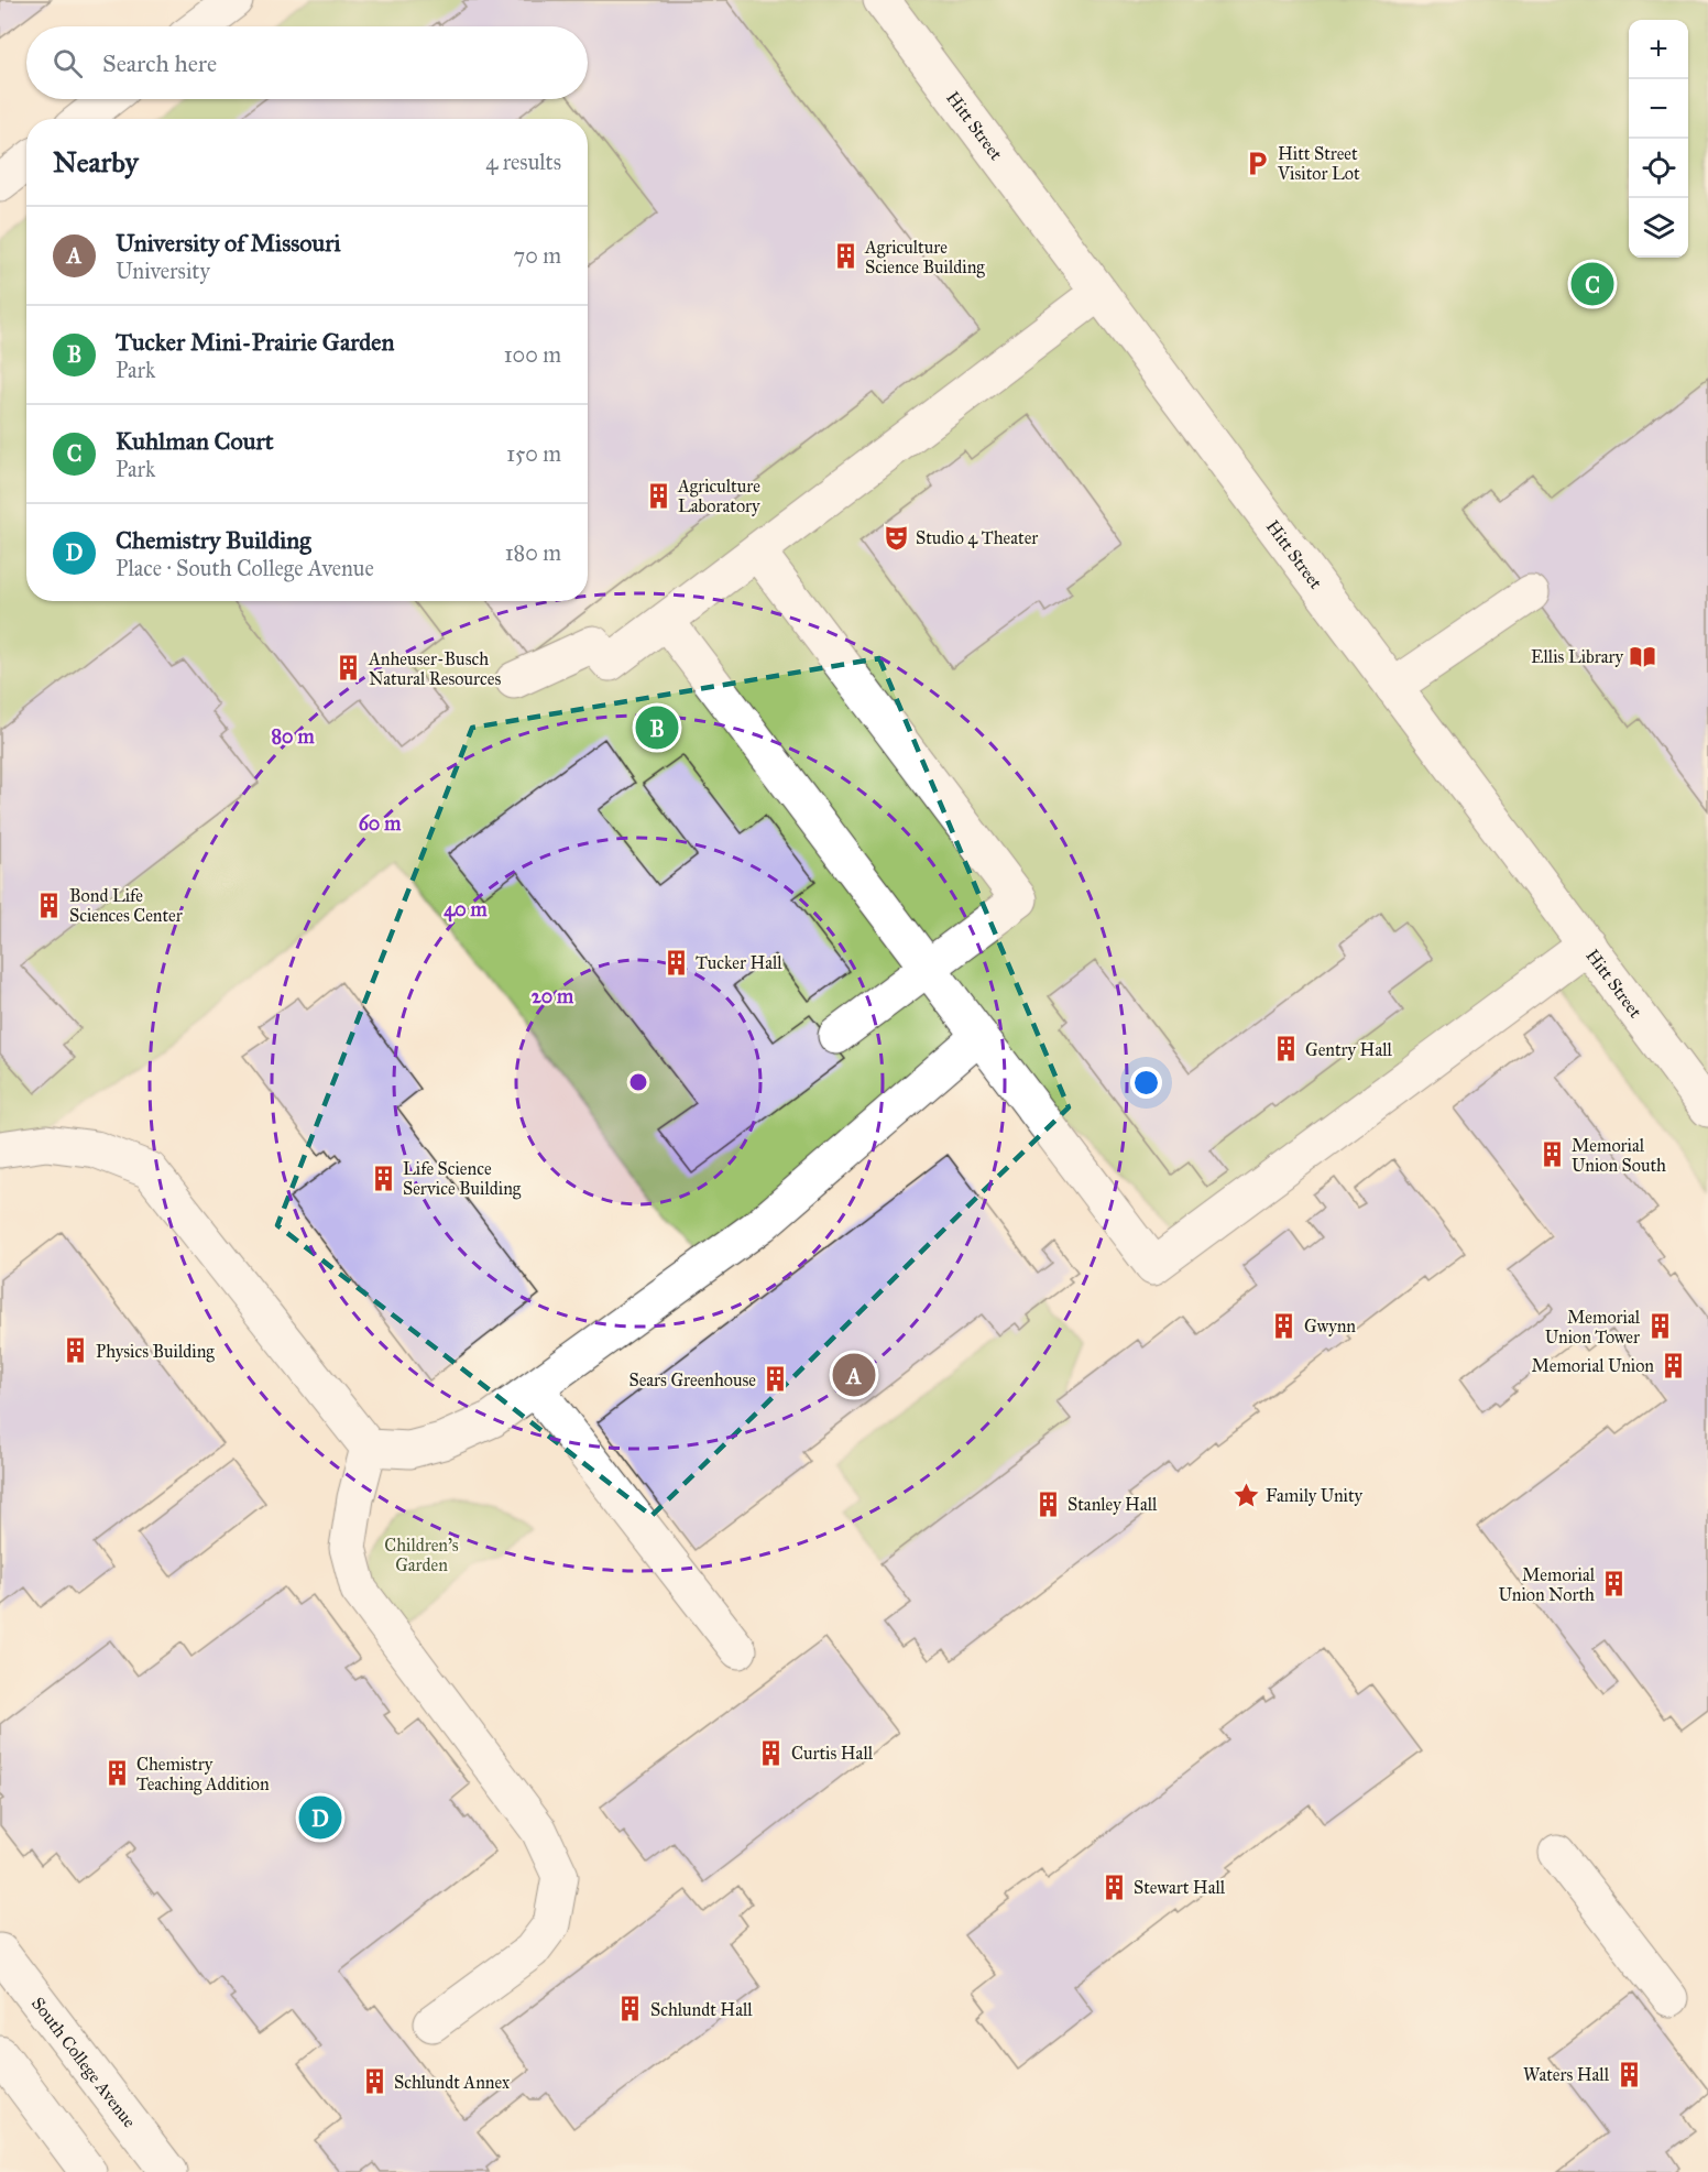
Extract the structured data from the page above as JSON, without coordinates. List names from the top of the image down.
{
  "streets": {
    "street": ["Hitt Street", "South College Avenue"]
  },
  "parks": ["Children's Garden"],
  "places": {
    "parking": ["Hitt Street Visitor Lot"],
    "building": [
      "Agriculture Science Building",
      "Agriculture Laboratory",
      "Anheuser-Busch Natural Resources",
      "Bond Life Sciences Center",
      "Tucker Hall",
      "Gentry Hall",
      "Memorial Union South",
      "Life Science Service Building",
      "Gwynn",
      "Memorial Union Tower",
      "Physics Building",
      "Memorial Union",
      "Sears Greenhouse",
      "Stanley Hall",
      "Memorial Union North",
      "Curtis Hall",
      "Chemistry Teaching Addition",
      "Stewart Hall",
      "Schlundt Hall",
      "Waters Hall",
      "Schlundt Annex"
    ],
    "theatre": ["Studio 4 Theater"],
    "library": ["Ellis Library"],
    "place": ["Family Unity"]
  },
  "page": {
    "map_buttons": ["+", "−"],
    "search": "Search here",
    "heading": ["Nearby", "4 results"],
    "list": [
      {
        "mark": "A",
        "name": "University of Missouri",
        "note": "University",
        "value": "70 m"
      },
      {
        "mark": "B",
        "name": "Tucker Mini-Prairie Garden",
        "note": "Park",
        "value": "100 m"
      },
      {
        "mark": "C",
        "name": "Kuhlman Court",
        "note": "Park",
        "value": "150 m"
      },
      {
        "mark": "D",
        "name": "Chemistry Building",
        "note": "Place · South College Avenue",
        "value": "180 m"
      }
    ],
    "pins": [
      "C",
      "B",
      "A",
      "D"
    ]
  },
  "rings": [
    "80 m",
    "60 m",
    "40 m",
    "20 m"
  ]
}
